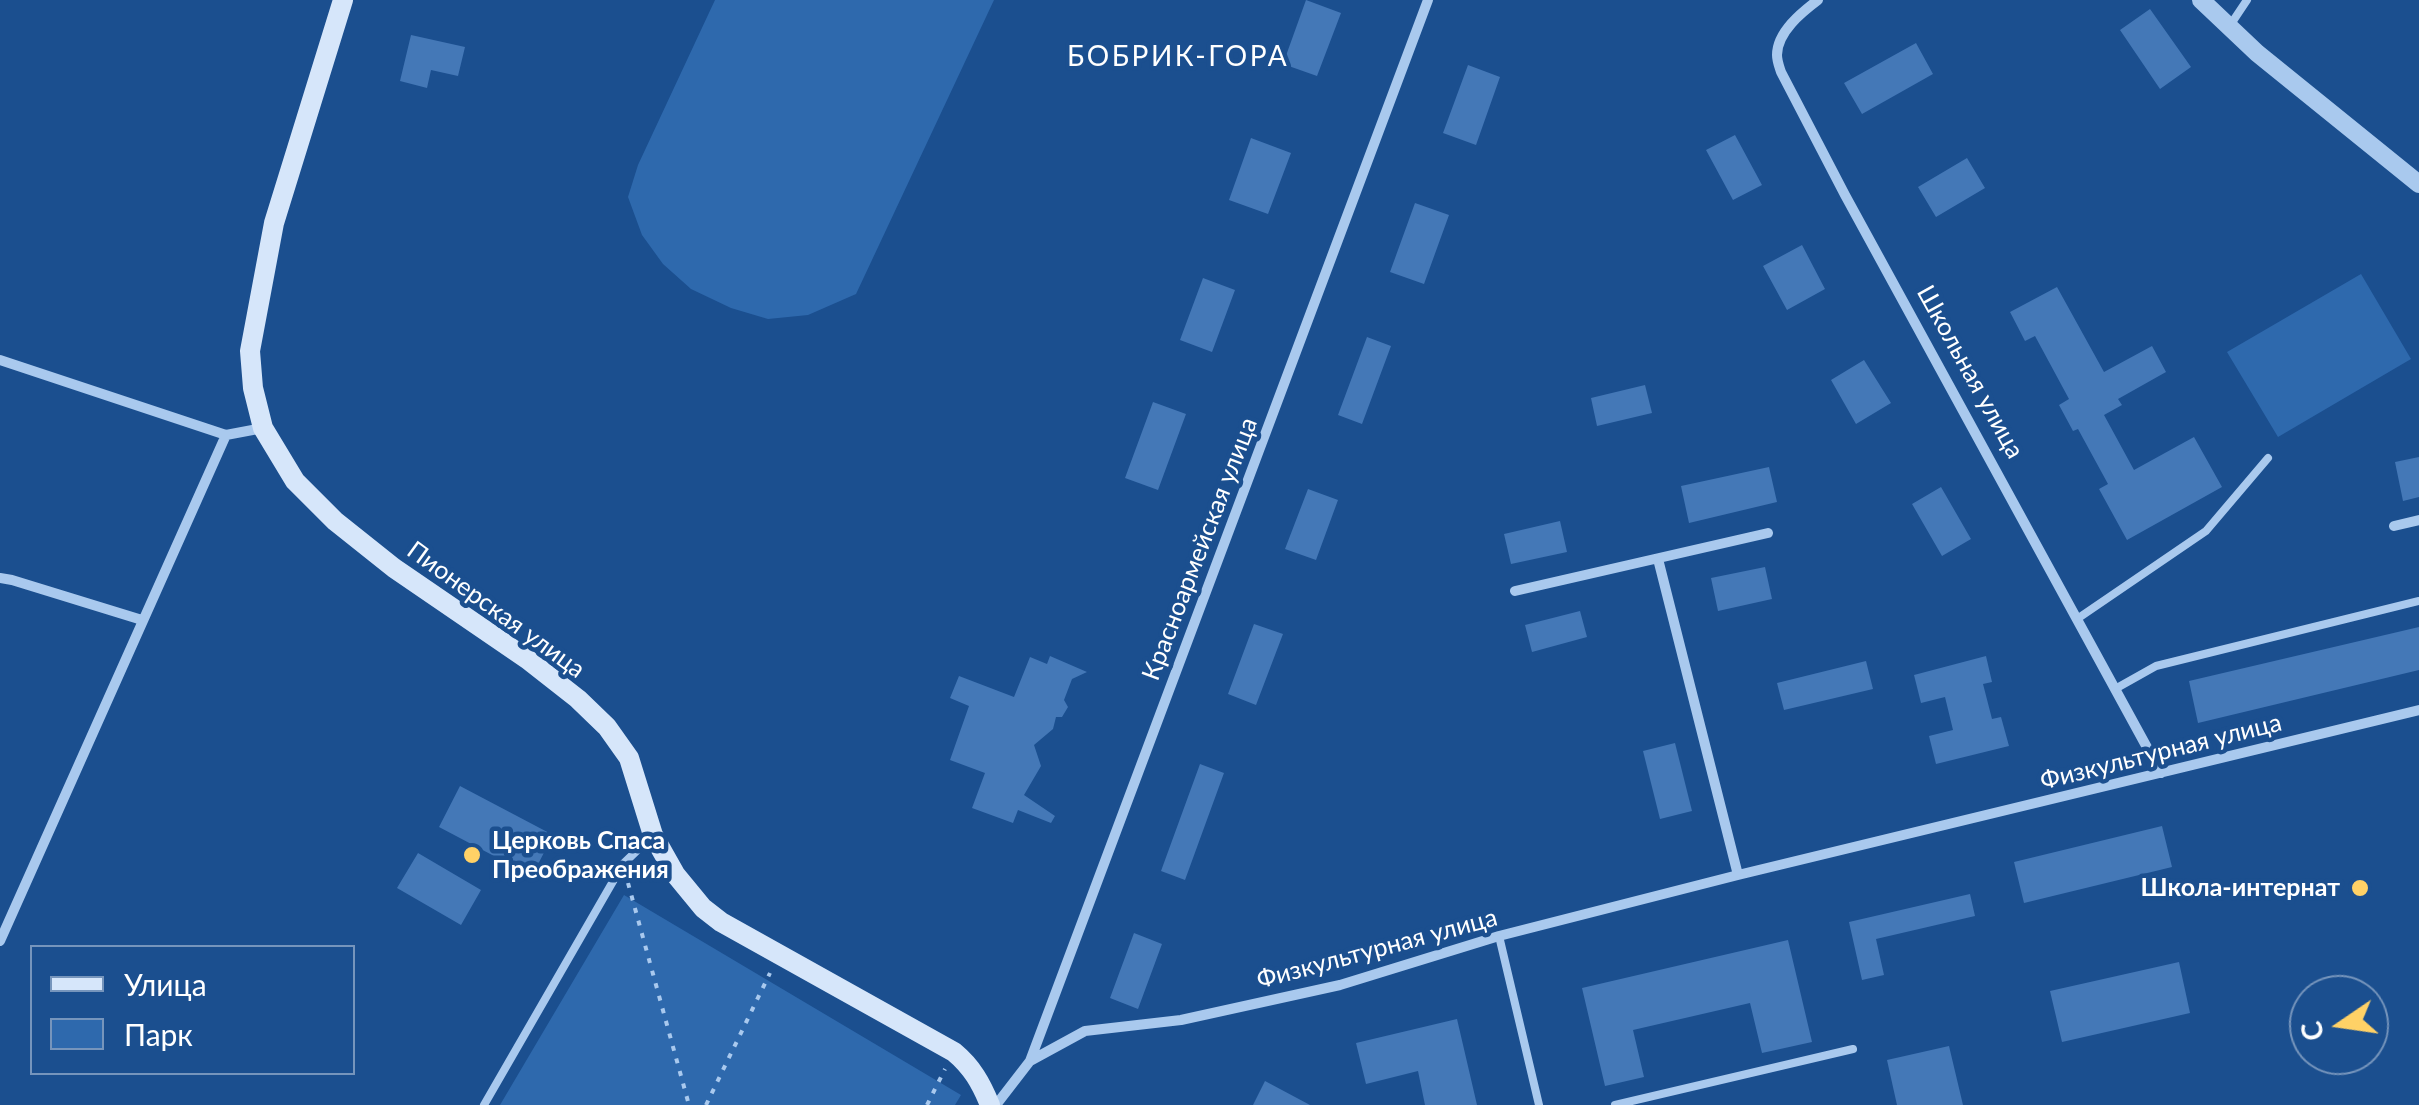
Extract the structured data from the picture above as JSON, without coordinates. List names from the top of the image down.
{
  "streets": {
    "main road": ["Пионерская улица"],
    "street": ["Школьная улица", "Красноармейская улица", "Физкультурная улица"]
  },
  "crossings": [
    ["Школьная улица", "Физкультурная улица"],
    ["Красноармейская улица", "Пионерская улица"],
    ["Красноармейская улица", "Физкультурная улица"]
  ],
  "districts": ["БОБРИК-ГОРА"],
  "places": ["Церковь Спаса Преображения", "Школа-интернат"],
  "legend": ["Улица", "Парк"],
  "north": "left"
}
